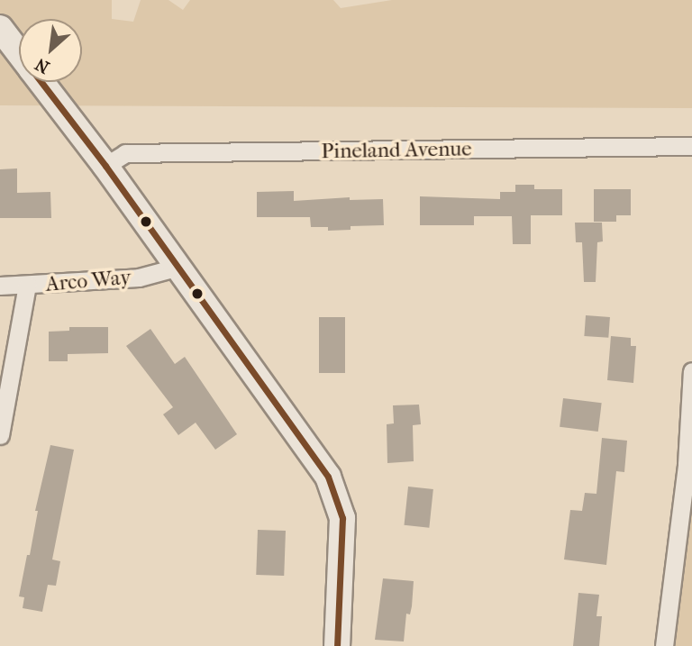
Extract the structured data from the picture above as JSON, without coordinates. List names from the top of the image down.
{
  "streets": {
    "street": ["Pineland Avenue", "Arco Way"]
  },
  "north": "bottom left"
}
